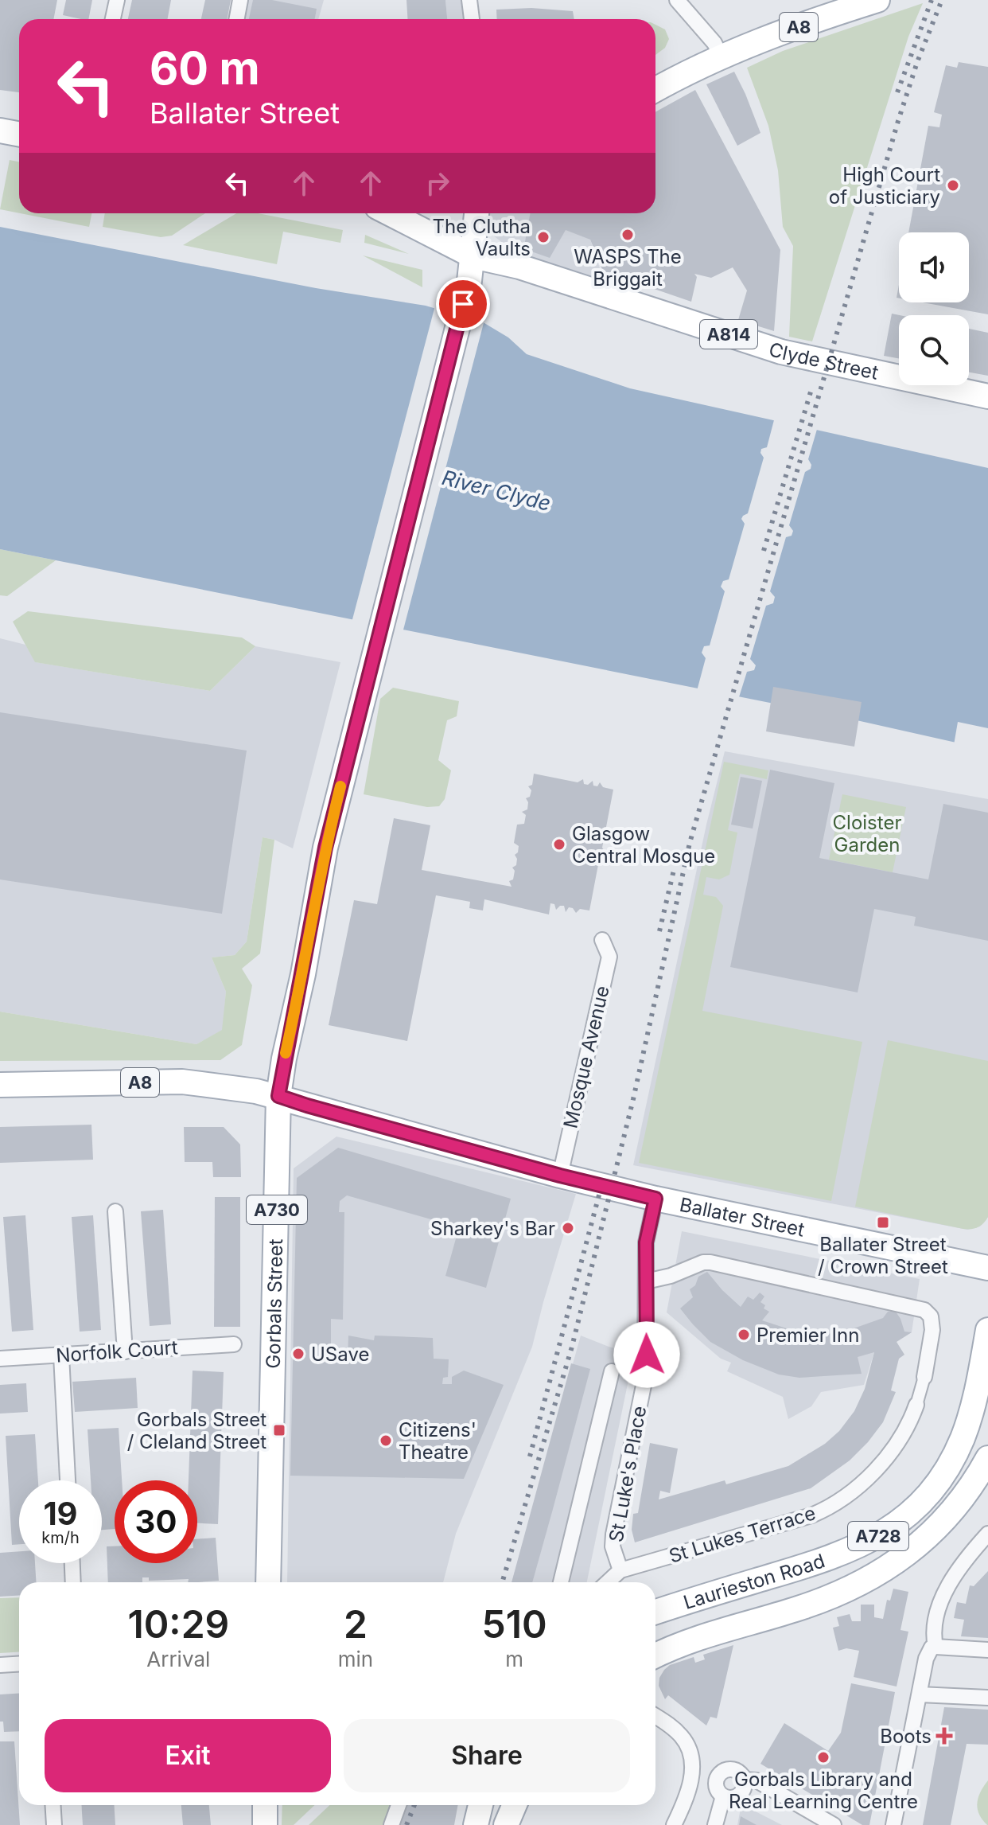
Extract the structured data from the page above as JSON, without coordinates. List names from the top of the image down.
{
  "streets": {
    "main road": [
      "A8",
      "A814",
      "Clyde Street",
      "A730",
      "Ballater Street",
      "Gorbals Street",
      "A728",
      "Laurieston Road"
    ],
    "street": [
      "Mosque Avenue",
      "Norfolk Court",
      "St Luke's Place",
      "St Lukes Terrace"
    ]
  },
  "crossings": [
    ["A8", "Ballater Street"],
    ["A8", "Gorbals Street"],
    ["Clyde Street", "Gorbals Street"],
    ["Mosque Avenue", "Ballater Street"],
    ["Ballater Street", "Gorbals Street"],
    ["Ballater Street", "St Luke's Place"],
    ["St Luke's Place", "St Lukes Terrace"]
  ],
  "water": ["River Clyde"],
  "parks": ["Cloister Garden"],
  "places": {
    "other": [
      "High Court of Justiciary",
      "WASPS The Briggait",
      "The Clutha Vaults",
      "Glasgow Central Mosque",
      "Sharkey's Bar",
      "Premier Inn",
      "USave",
      "Citizens' Theatre",
      "Gorbals Library and Real Learning Centre"
    ],
    "transit": ["Ballater Street / Crown Street", "Gorbals Street / Cleland Street"],
    "health": ["Boots"]
  },
  "page": {
    "turn": ["60 m", "Ballater Street"],
    "speed": "19 km/h",
    "limit": "30",
    "eta": [
      "10:29",
      "Arrival",
      "2",
      "min",
      "510",
      "m"
    ],
    "buttons": ["Exit", "Share"]
  }
}
